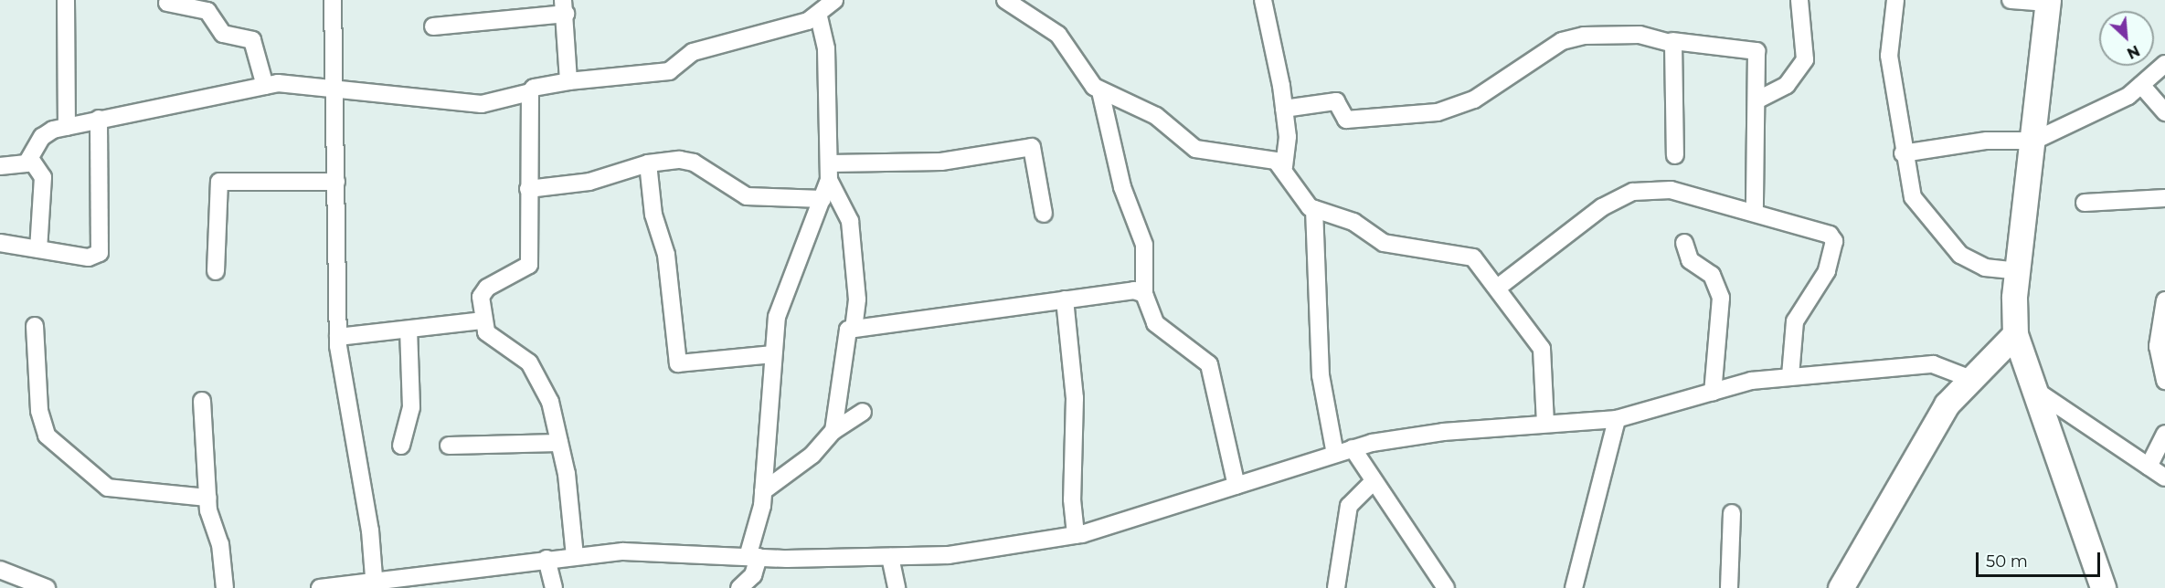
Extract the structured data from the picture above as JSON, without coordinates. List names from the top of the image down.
{
  "scale_bar": "50 m",
  "north": "bottom right"
}
